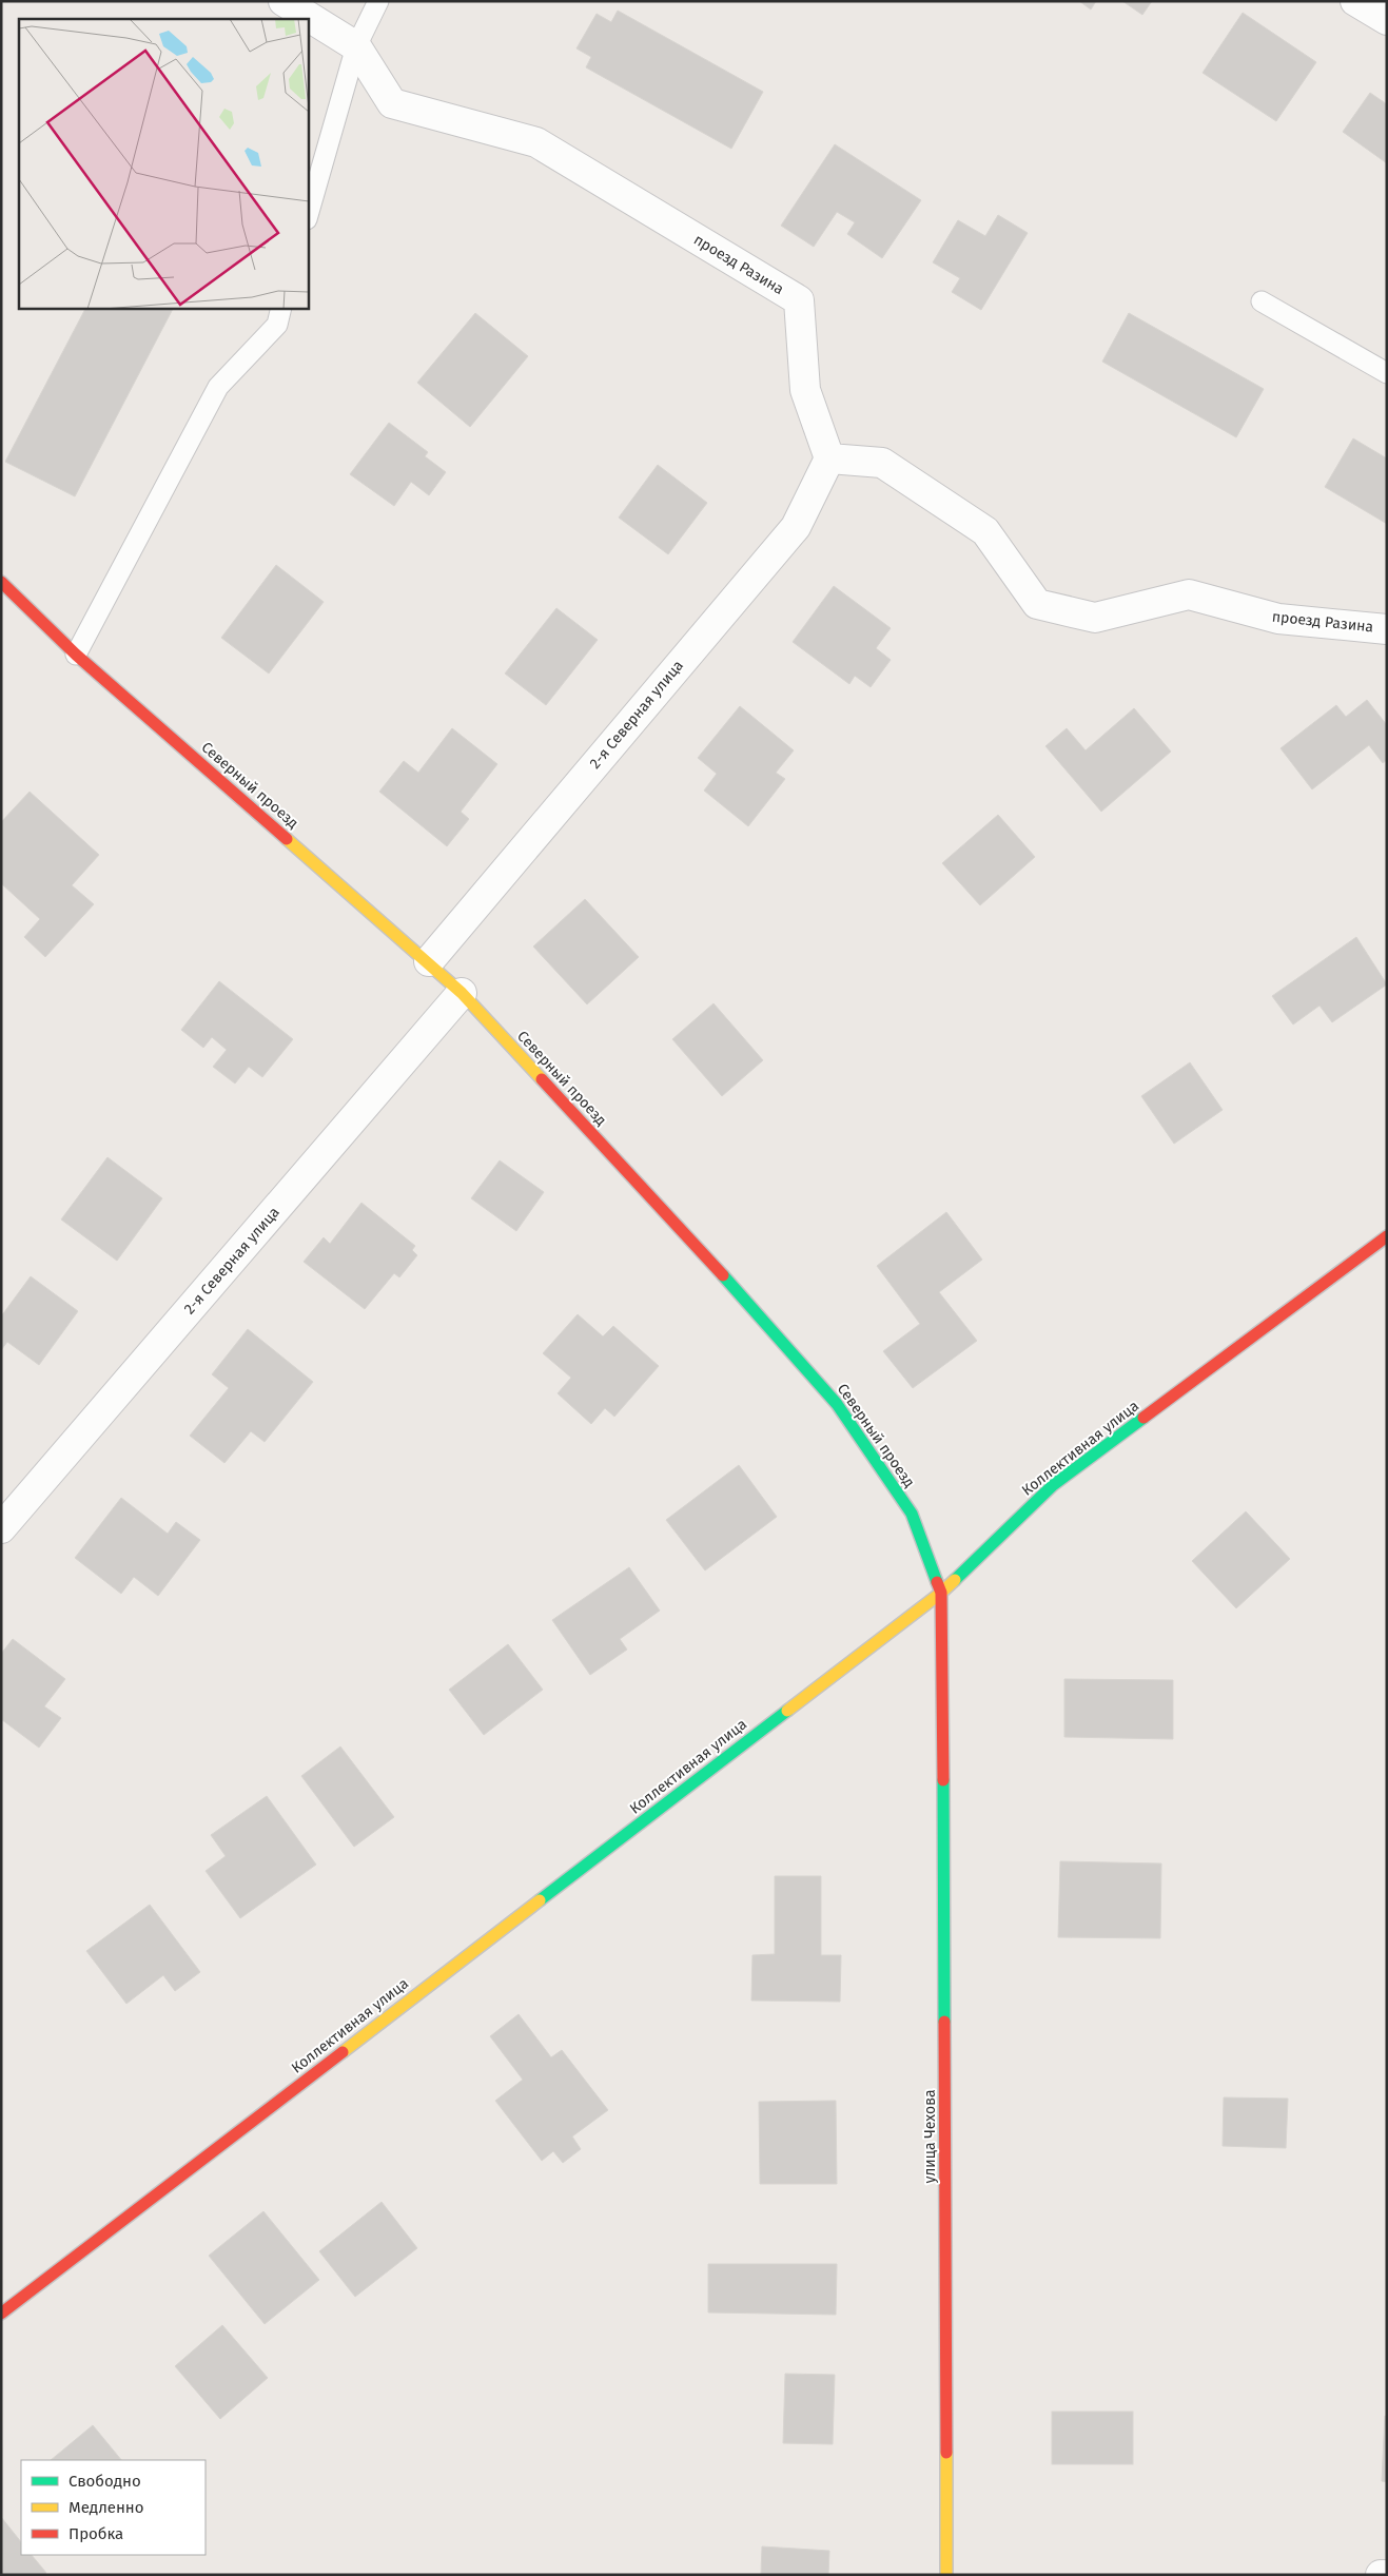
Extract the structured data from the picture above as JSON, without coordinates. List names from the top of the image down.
{
  "streets": {
    "street": [
      "проезд Разина",
      "2-я Северная улица",
      "Северный проезд",
      "Коллективная улица",
      "улица Чехова"
    ]
  },
  "crossings": [
    ["проезд Разина", "2-я Северная улица"],
    ["2-я Северная улица", "Северный проезд"],
    ["Северный проезд", "Коллективная улица"],
    ["Северный проезд", "улица Чехова"]
  ],
  "legend": ["Свободно", "Медленно", "Пробка"]
}
